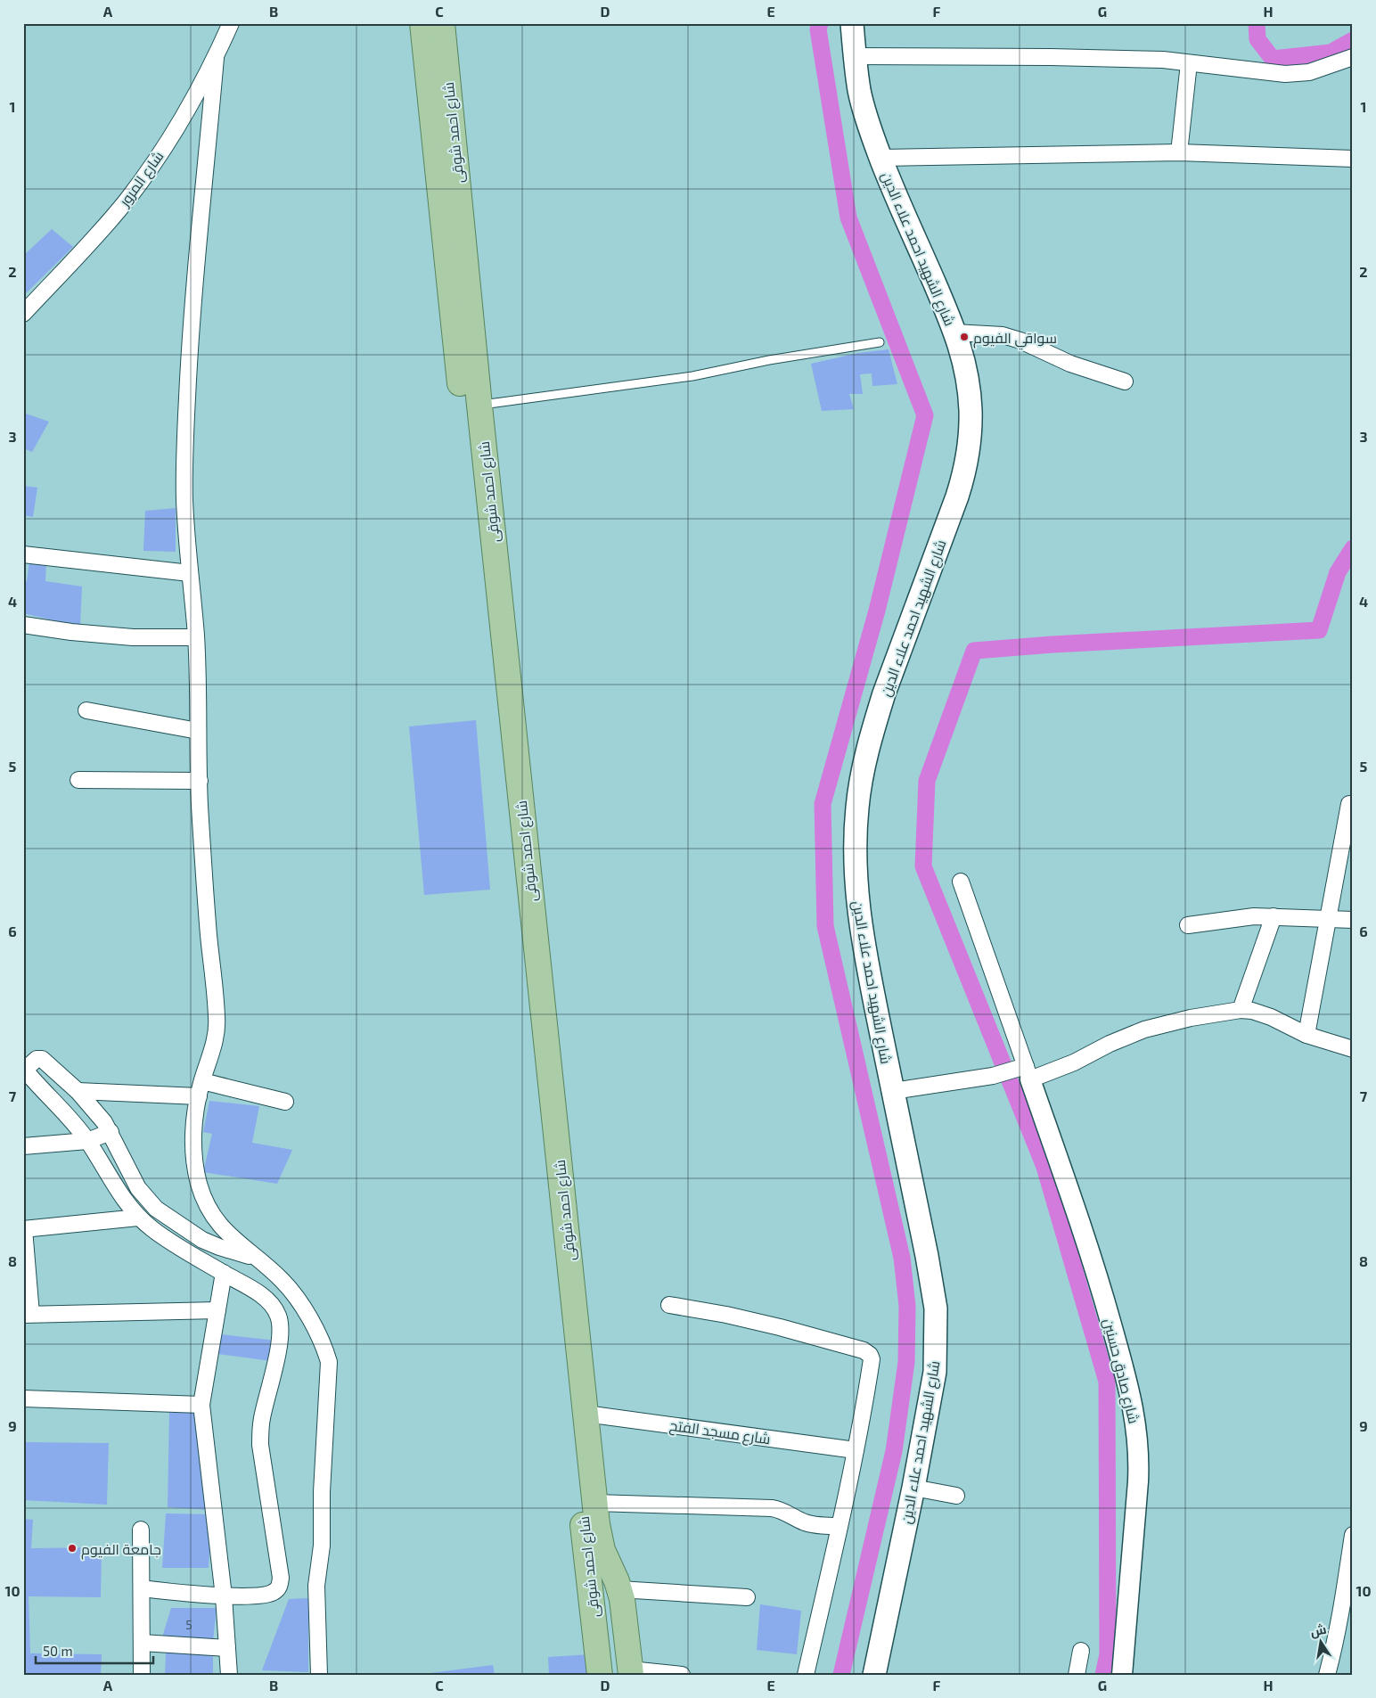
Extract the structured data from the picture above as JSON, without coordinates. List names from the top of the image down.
{
  "streets": {
    "main road": ["شارع احمد شوقى", "شارع الشهيد احمد علاء الدين"],
    "street": ["شارع المرور", "شارع صادق حسنين", "شارع مسجد الفتح"]
  },
  "crossings": [
    ["شارع احمد شوقى", "شارع مسجد الفتح"]
  ],
  "places": ["سواقي الفيوم", "جامعة الفيوم"],
  "house_numbers": ["5"],
  "scale_bar": "50 m",
  "north": "top",
  "grid": {
    "columns": [
      "A",
      "B",
      "C",
      "D",
      "E",
      "F",
      "G",
      "H"
    ],
    "rows": [
      "1",
      "2",
      "3",
      "4",
      "5",
      "6",
      "7",
      "8",
      "9",
      "10"
    ]
  }
}
